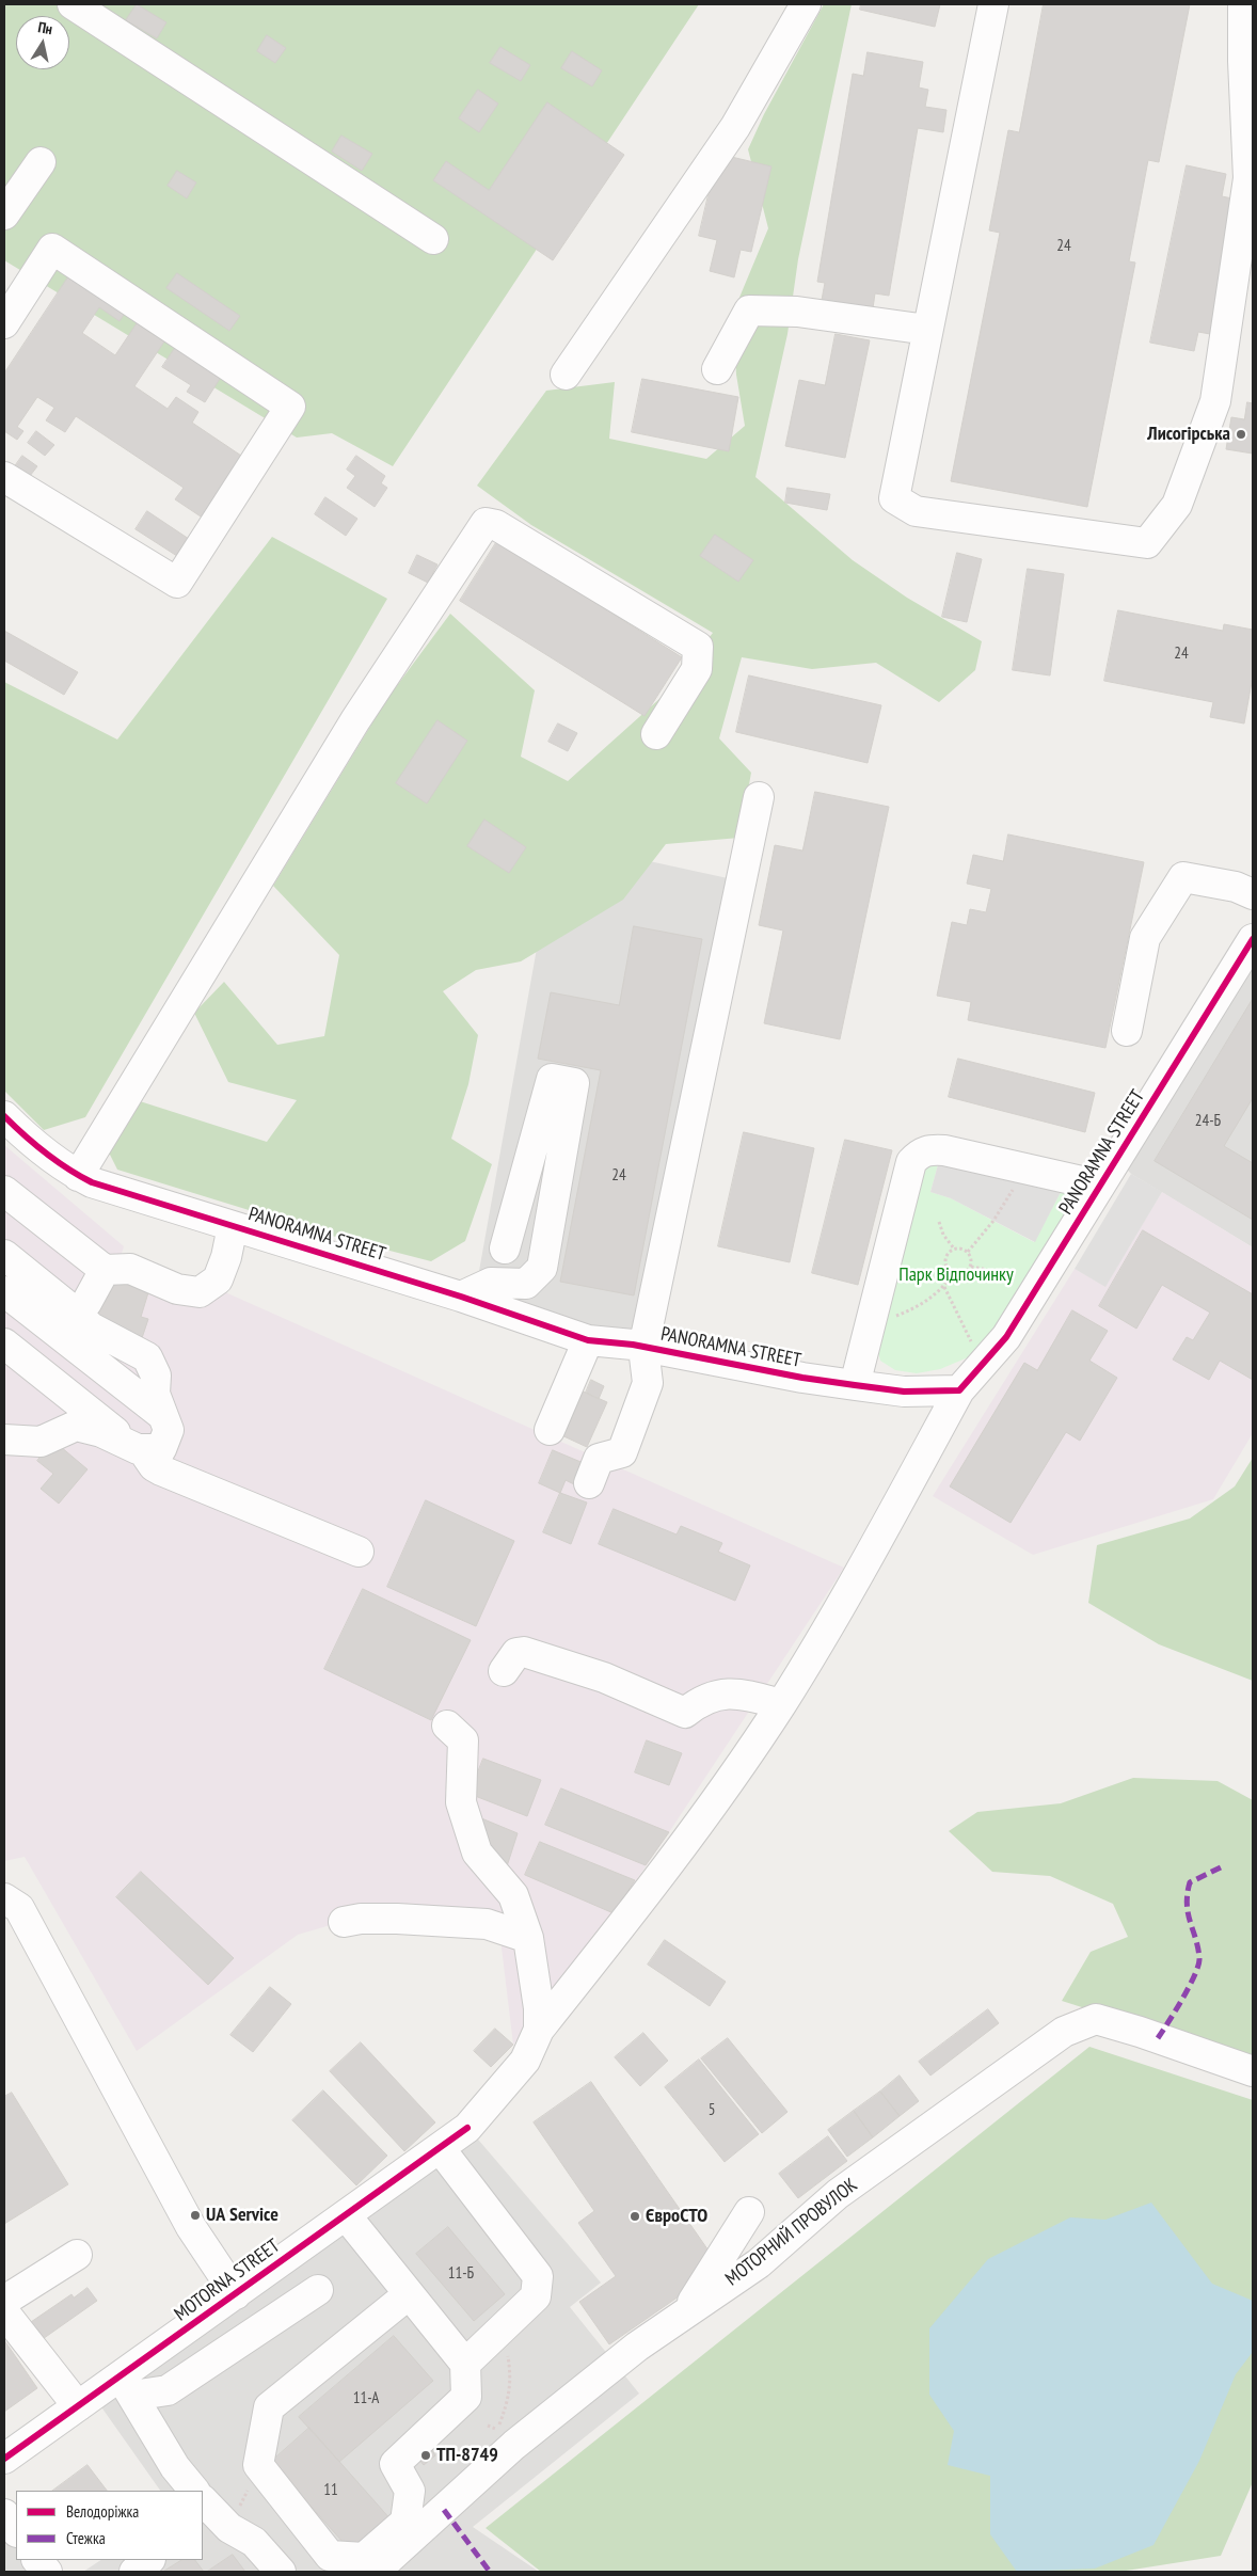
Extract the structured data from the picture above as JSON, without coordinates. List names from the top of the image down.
{
  "streets": {
    "street": ["PANORAMNA STREET", "МОТОРНИЙ ПРОВУЛОК", "MOTORNA STREET"]
  },
  "parks": ["Парк Відпочинку"],
  "places": [
    "Лисогірська",
    "UA Service",
    "ЄвроСТО",
    "ТП-8749"
  ],
  "house_numbers": [
    "24",
    "24",
    "24-Б",
    "24",
    "5",
    "11-Б",
    "11-А",
    "11"
  ],
  "legend": ["Велодоріжка", "Стежка"],
  "north": "top"
}
